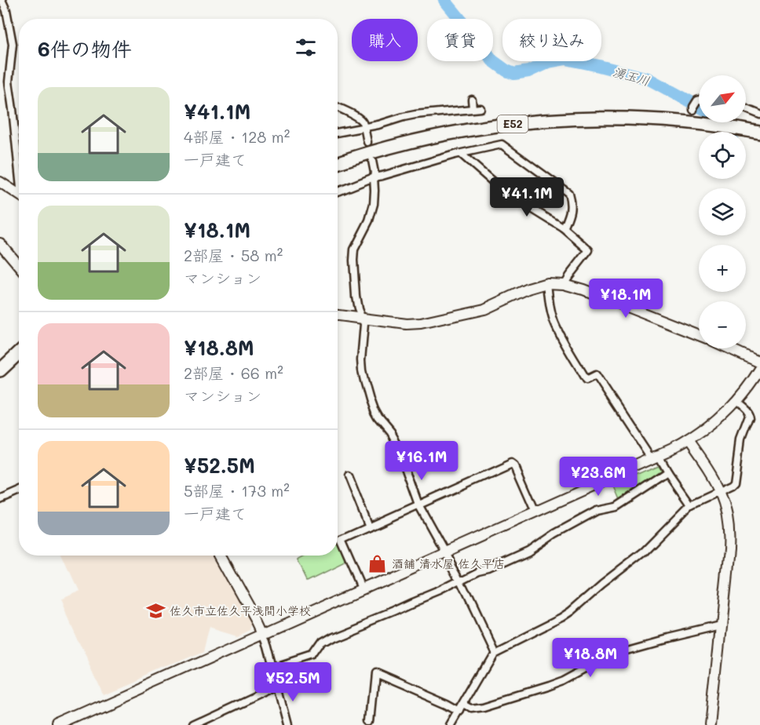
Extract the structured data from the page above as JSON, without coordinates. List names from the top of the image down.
{
  "streets": {
    "highway": ["E52"]
  },
  "water": ["湧玉川"],
  "places": {
    "shop": ["酒舗 清水屋 佐久平店"],
    "school or university": ["佐久市立佐久平浅間小学校"]
  },
  "north": "top right",
  "page": {
    "chip": ["購入", "賃貸", "絞り込み"],
    "heading": "6件の物件",
    "map_buttons": ["+", "−"],
    "list": [
      {
        "name": "¥41.1M",
        "note": "4部屋 · 128 m² · 一戸建て"
      },
      {
        "name": "¥18.1M",
        "note": "2部屋 · 58 m² · マンション"
      },
      {
        "name": "¥18.8M",
        "note": "2部屋 · 66 m² · マンション"
      },
      {
        "name": "¥52.5M",
        "note": "5部屋 · 173 m² · 一戸建て"
      }
    ],
    "price": [
      "¥41.1M",
      "¥18.1M",
      "¥16.1M",
      "¥23.6M",
      "¥18.8M",
      "¥52.5M"
    ]
  }
}
